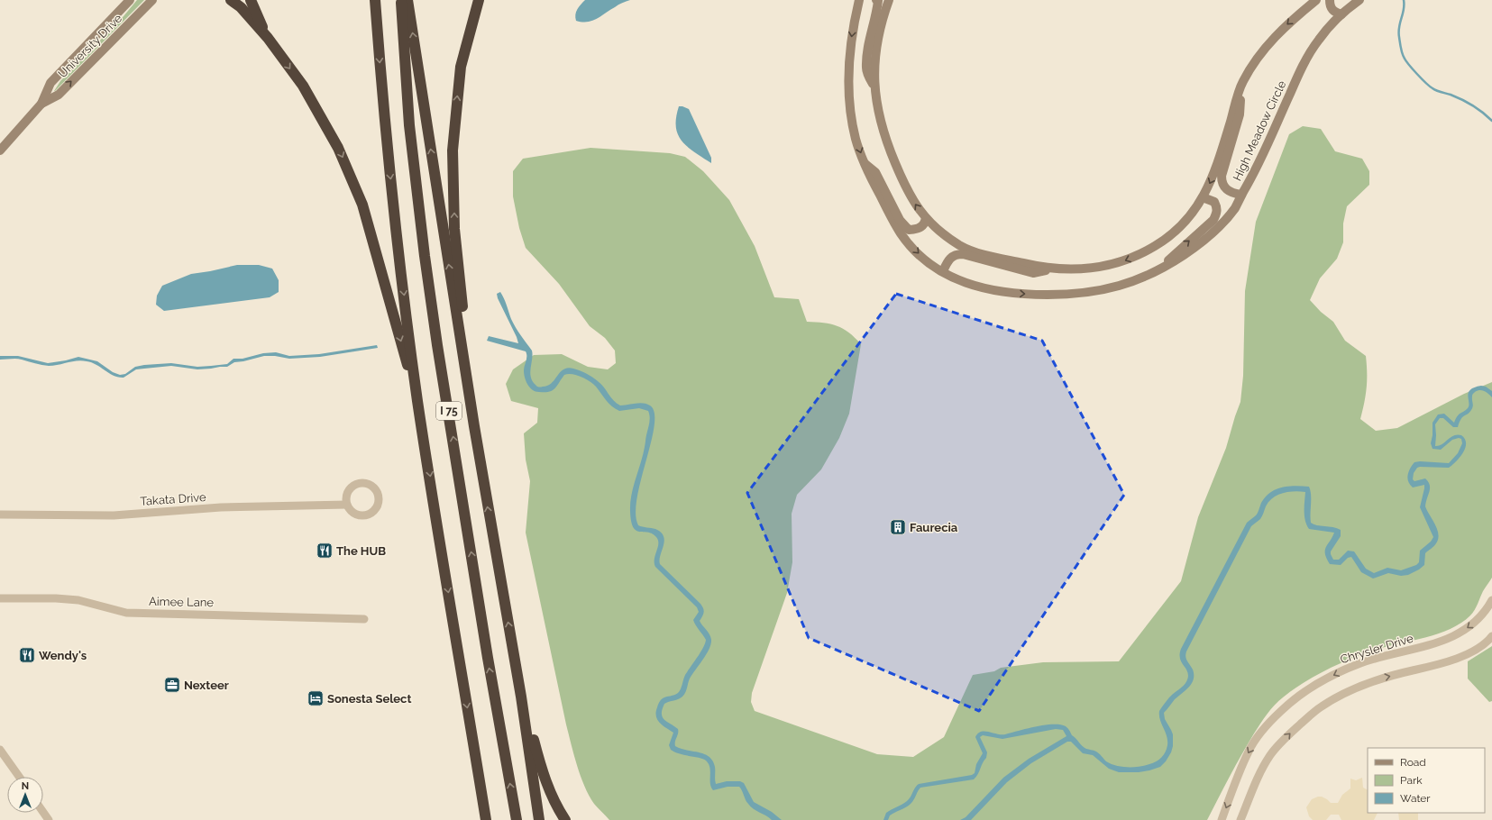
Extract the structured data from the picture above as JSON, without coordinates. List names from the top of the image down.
{
  "streets": {
    "highway": ["I 75"],
    "street": [
      "University Drive",
      "High Meadow Circle",
      "Takata Drive",
      "Aimee Lane",
      "Chrysler Drive"
    ]
  },
  "places": {
    "building": ["Faurecia"],
    "restaurant": ["The HUB", "Wendy's"],
    "office": ["Nexteer"],
    "hotel": ["Sonesta Select"]
  },
  "legend": ["Road", "Park", "Water"],
  "north": "top"
}
